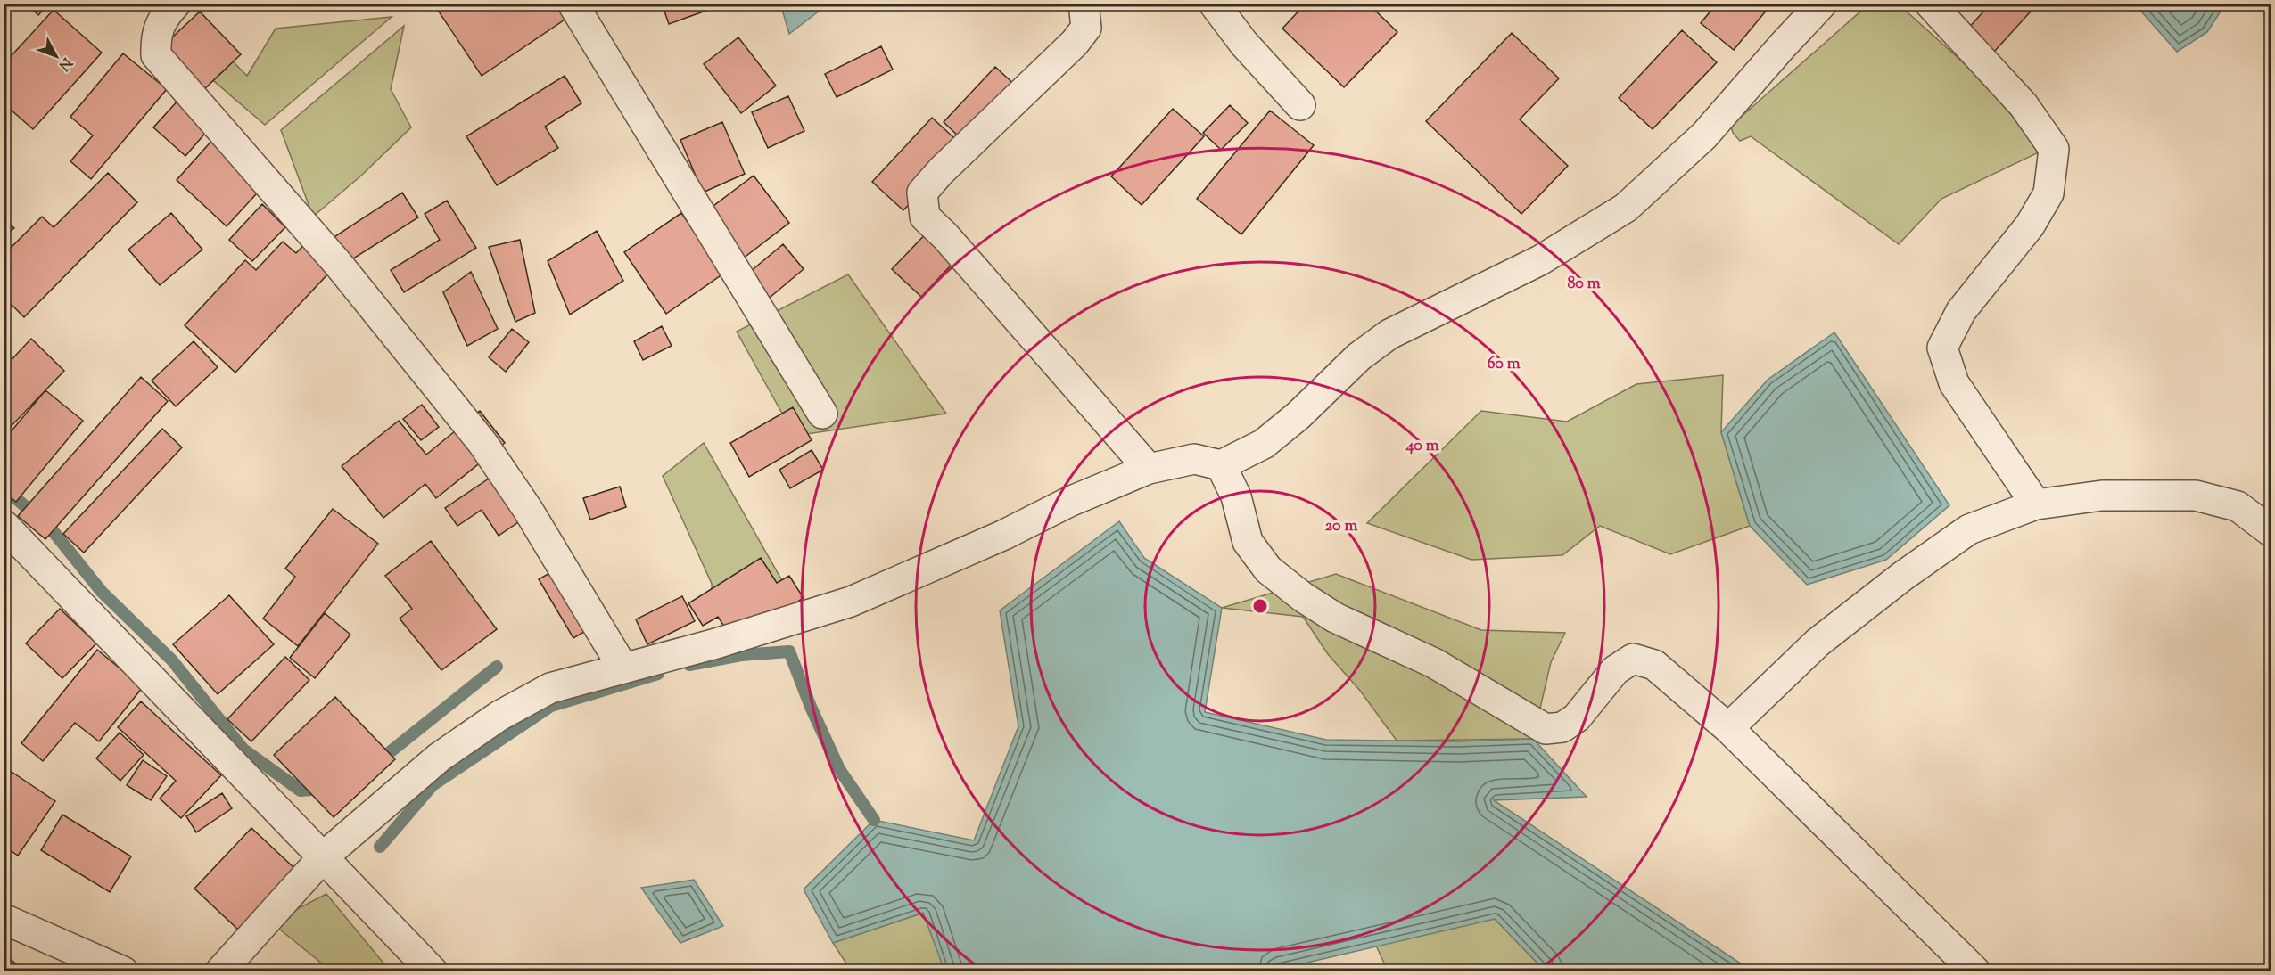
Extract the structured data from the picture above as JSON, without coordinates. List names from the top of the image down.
{
  "north": "bottom right",
  "rings": [
    "80 m",
    "60 m",
    "40 m",
    "20 m"
  ]
}
